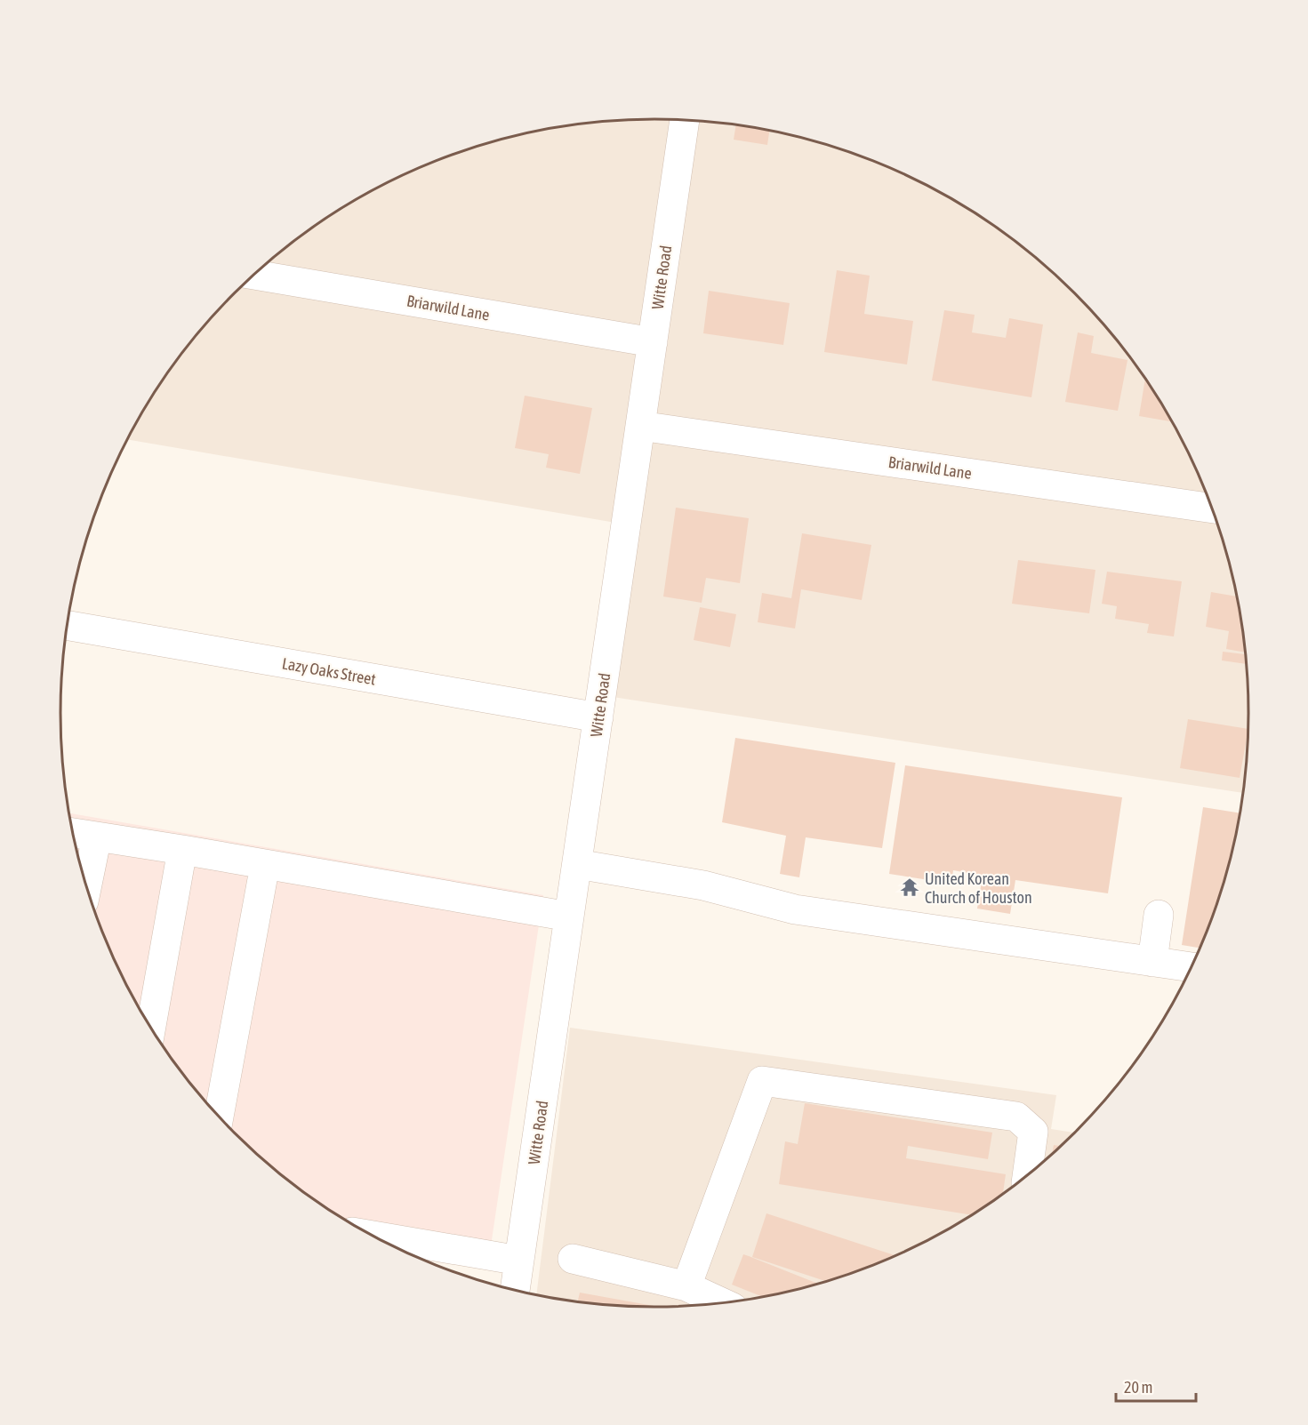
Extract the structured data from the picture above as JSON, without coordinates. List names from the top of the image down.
{
  "streets": {
    "street": ["Witte Road", "Briarwild Lane", "Lazy Oaks Street"]
  },
  "crossings": [
    ["Witte Road", "Briarwild Lane"],
    ["Witte Road", "Lazy Oaks Street"]
  ],
  "places": {
    "temple": ["United Korean Church of Houston"]
  },
  "scale_bar": "20 m"
}
